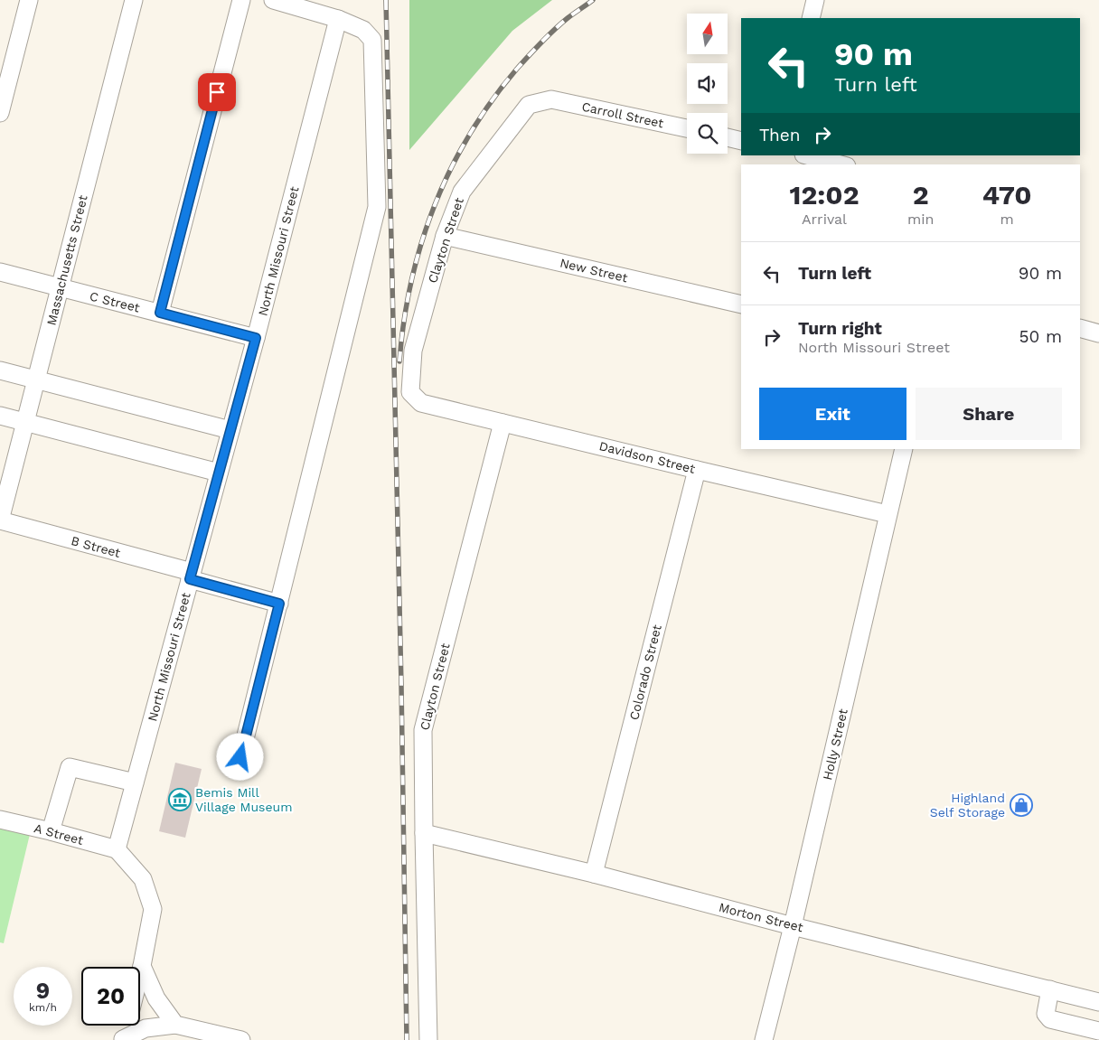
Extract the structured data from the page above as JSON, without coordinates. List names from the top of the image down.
{
  "streets": {
    "street": [
      "Carroll Street",
      "Clayton Street",
      "North Missouri Street",
      "Massachusetts Street",
      "New Street",
      "C Street",
      "Davidson Street",
      "B Street",
      "Colorado Street",
      "Holly Street",
      "A Street",
      "Morton Street"
    ]
  },
  "crossings": [
    ["Carroll Street", "Clayton Street"],
    ["Clayton Street", "New Street"],
    ["Clayton Street", "Davidson Street"],
    ["Clayton Street", "Morton Street"],
    ["North Missouri Street", "C Street"],
    ["North Missouri Street", "B Street"],
    ["North Missouri Street", "A Street"],
    ["Massachusetts Street", "C Street"],
    ["Massachusetts Street", "B Street"],
    ["Davidson Street", "Colorado Street"],
    ["Davidson Street", "Holly Street"],
    ["Colorado Street", "Morton Street"],
    ["Holly Street", "Morton Street"]
  ],
  "places": {
    "museum": ["Bemis Mill Village Museum"],
    "shop": ["Highland Self Storage"]
  },
  "north": "top",
  "page": {
    "turn": ["90 m", "Turn left"],
    "then": "Then",
    "eta": [
      "12:02",
      "Arrival",
      "2",
      "min",
      "470",
      "m"
    ],
    "list": [
      {
        "name": "Turn left",
        "value": "90 m"
      },
      {
        "name": "Turn right",
        "note": "North Missouri Street",
        "value": "50 m"
      }
    ],
    "buttons": ["Exit", "Share"],
    "speed": "9 km/h",
    "limit": "20"
  }
}
